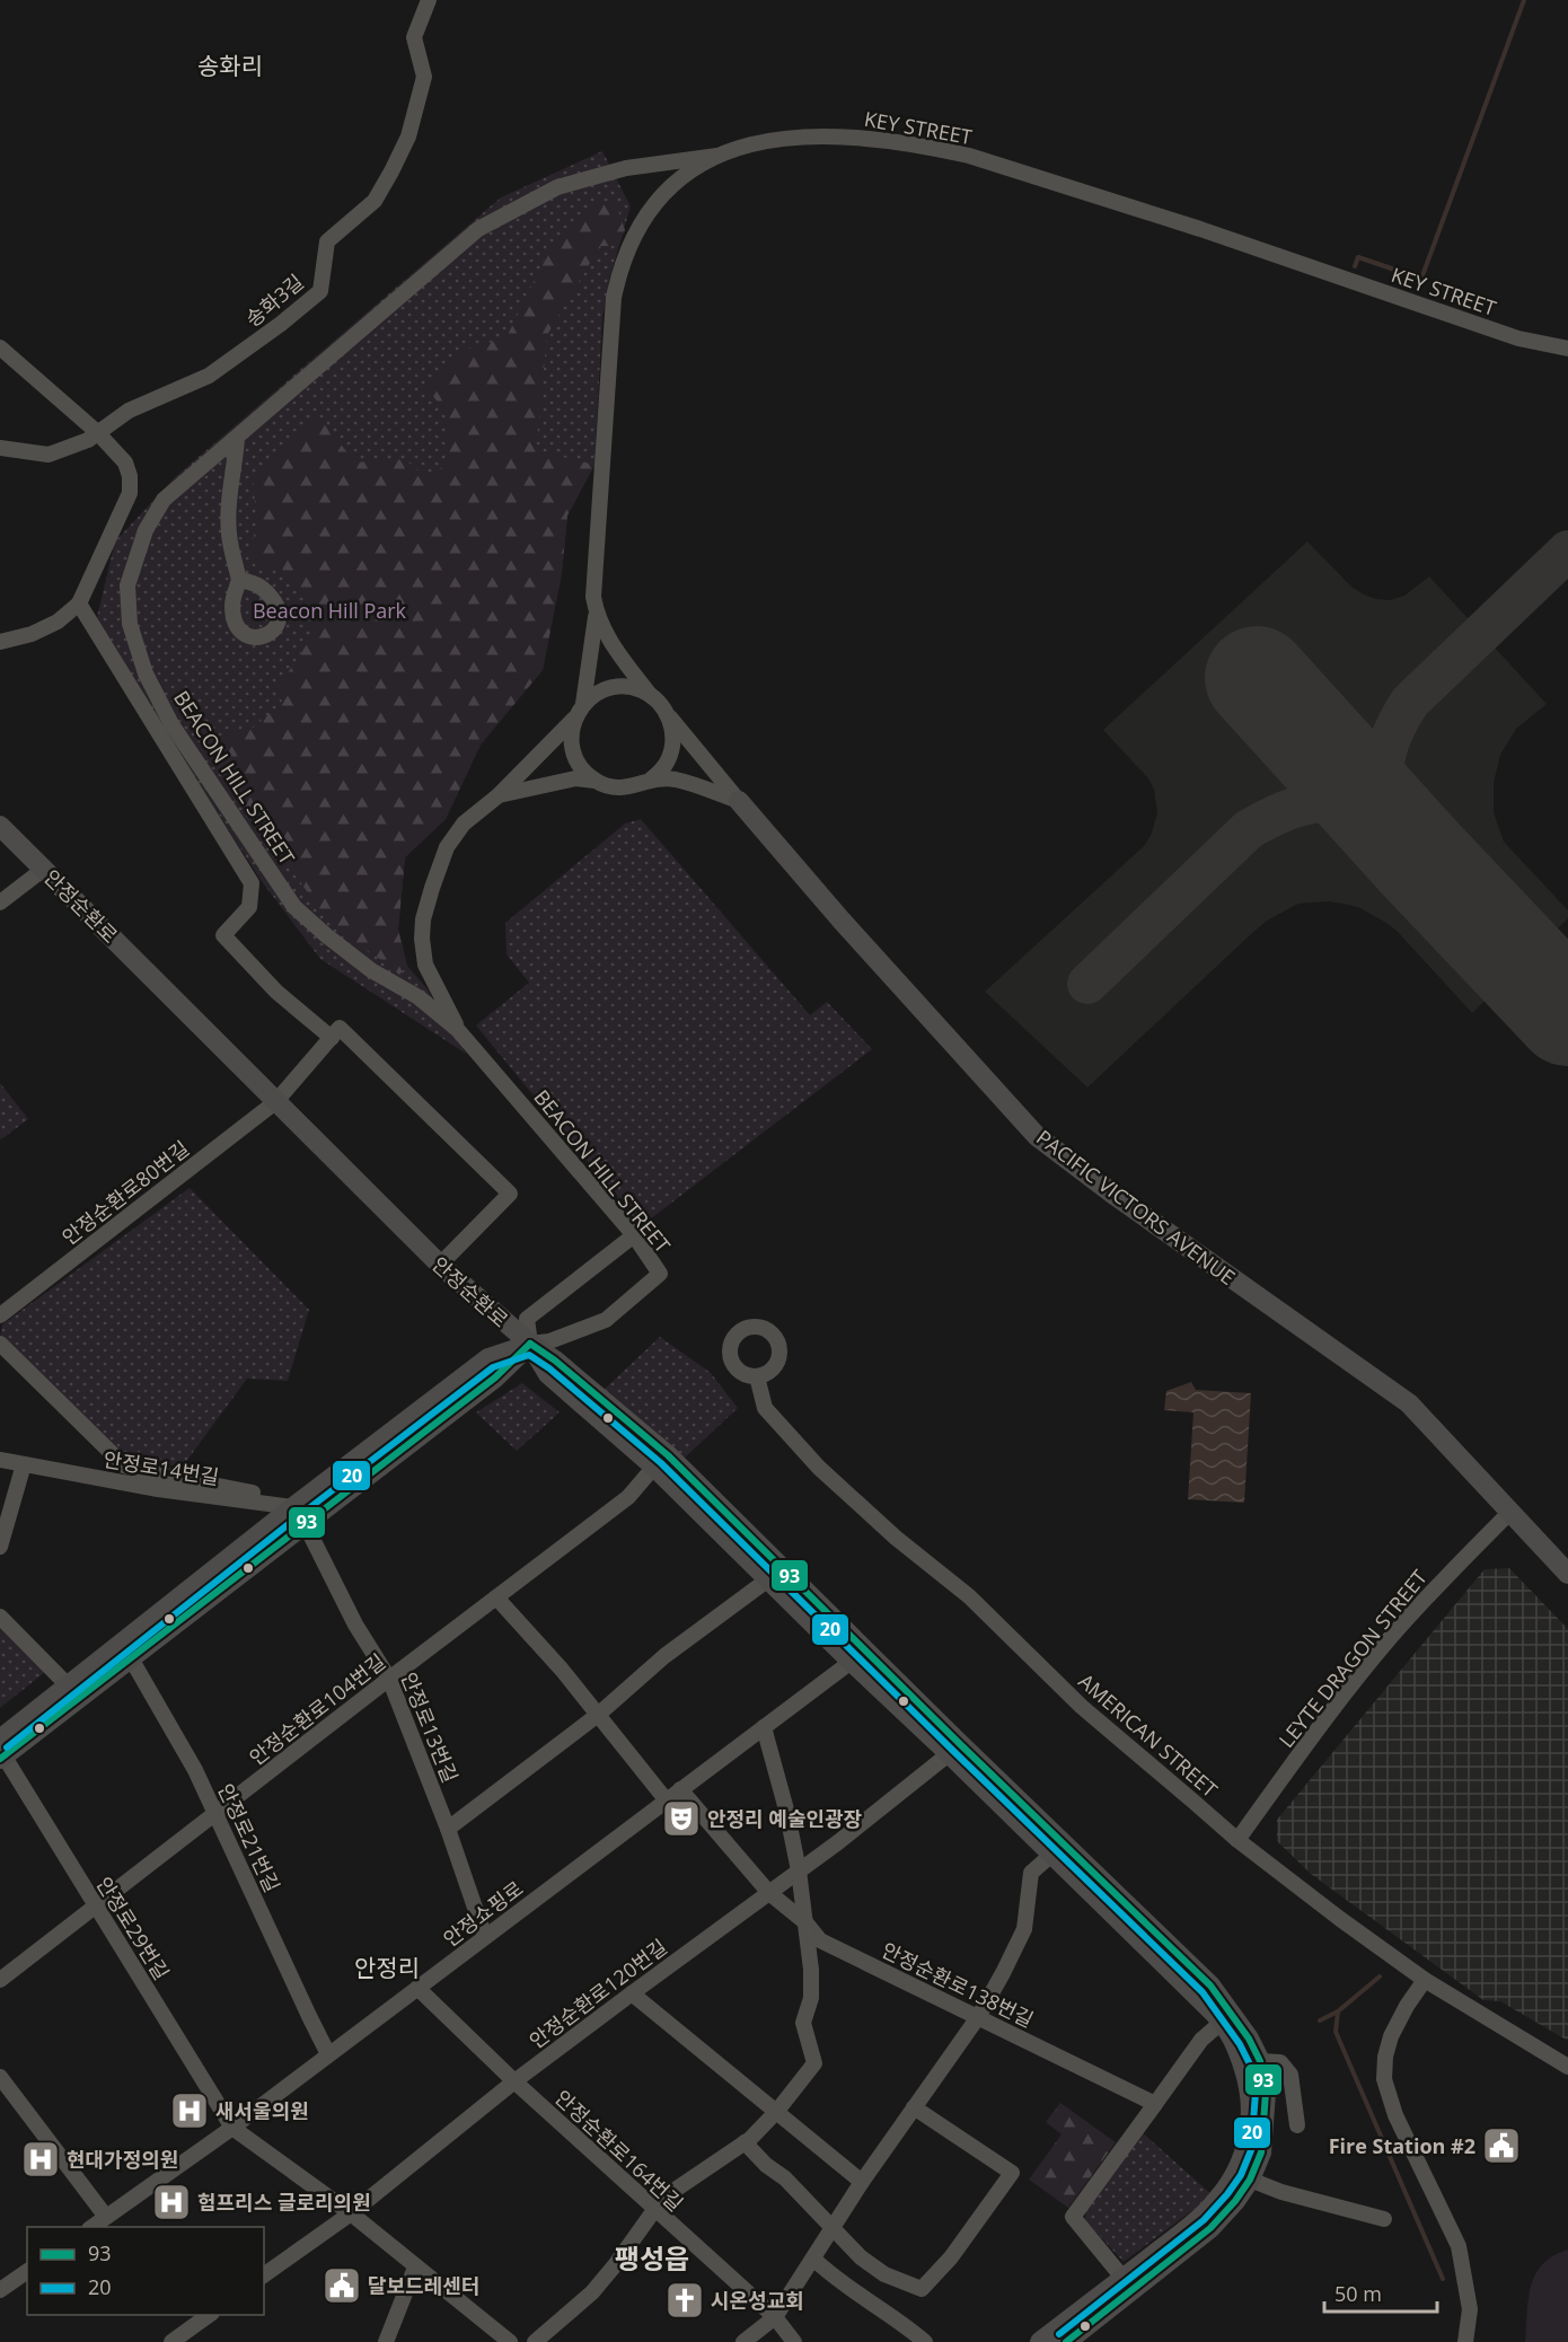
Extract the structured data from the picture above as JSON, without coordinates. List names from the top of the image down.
{
  "streets": {
    "main road": ["안정순환로", "PACIFIC VICTORS AVENUE"],
    "street": [
      "KEY STREET",
      "송화3길",
      "BEACON HILL STREET",
      "안정순환로80번길",
      "안정로14번길",
      "LEYTE DRAGON STREET",
      "안정순환로104번길",
      "안정로13번길",
      "AMERICAN STREET",
      "안정로21번길",
      "안정쇼핑로",
      "안정로29번길",
      "안정순환로138번길",
      "안정순환로120번길",
      "안정순환로164번길"
    ]
  },
  "crossings": [
    ["KEY STREET", "BEACON HILL STREET"],
    ["BEACON HILL STREET", "안정순환로"],
    ["안정순환로", "안정순환로80번길"],
    ["안정순환로", "안정순환로104번길"],
    ["안정순환로", "안정쇼핑로"],
    ["안정순환로", "안정순환로120번길"],
    ["PACIFIC VICTORS AVENUE", "LEYTE DRAGON STREET"],
    ["안정로14번길", "안정로13번길"],
    ["LEYTE DRAGON STREET", "AMERICAN STREET"],
    ["안정순환로104번길", "안정로13번길"],
    ["안정순환로104번길", "안정로21번길"],
    ["안정순환로104번길", "안정로29번길"],
    ["안정로13번길", "안정쇼핑로"],
    ["안정로21번길", "안정쇼핑로"],
    ["안정쇼핑로", "안정로29번길"],
    ["안정쇼핑로", "안정순환로138번길"],
    ["안정쇼핑로", "안정순환로164번길"],
    ["안정순환로138번길", "안정순환로120번길"],
    ["안정순환로120번길", "안정순환로164번길"]
  ],
  "districts": ["송화리", "안정리", "팽성읍"],
  "parks": ["Beacon Hill Park"],
  "places": {
    "theatre": ["안정리 예술인광장"],
    "hospital": ["새서울의원", "현대가정의원", "험프리스 글로리의원"],
    "public building": ["Fire Station #2", "달보드레센터"],
    "church": ["시온성교회"]
  },
  "lines": ["transit line 93", "transit line 20"],
  "legend": ["93", "20"],
  "scale_bar": "50 m"
}
